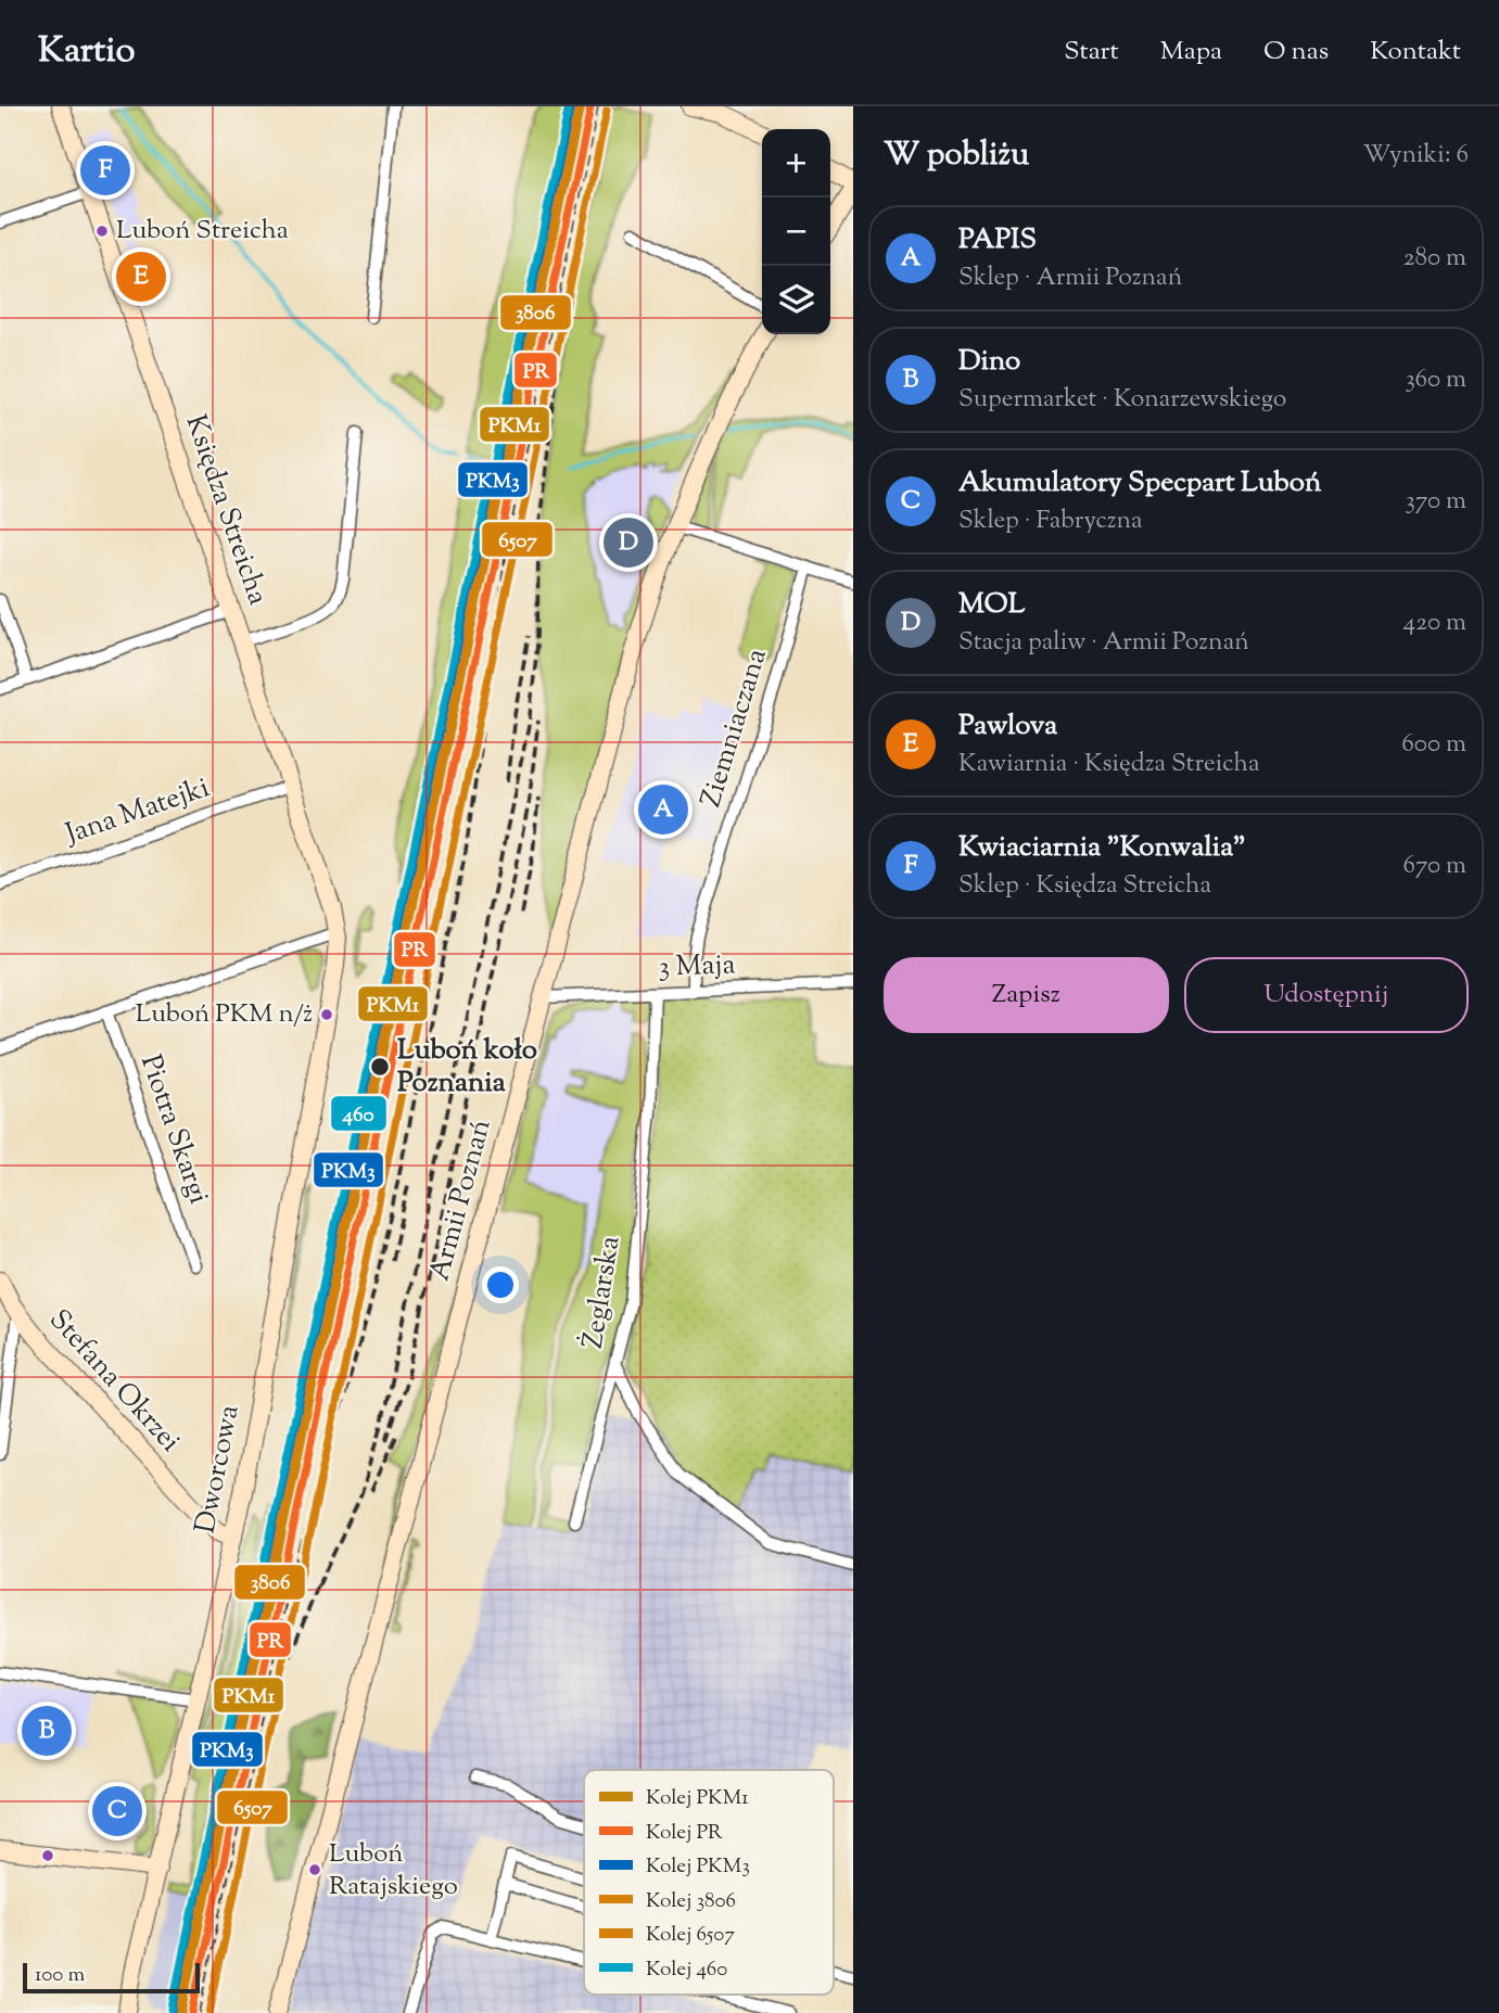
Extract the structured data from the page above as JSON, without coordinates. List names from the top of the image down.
{
  "streets": {
    "street": [
      "Księdza Streicha",
      "Ziemniaczana",
      "Jana Matejki",
      "3 Maja",
      "Piotra Skargi",
      "Armii Poznań",
      "Żeglarska",
      "Stefana Okrzei",
      "Dworcowa"
    ]
  },
  "crossings": [
    ["Księdza Streicha", "Jana Matejki"],
    ["Księdza Streicha", "Dworcowa"],
    ["Ziemniaczana", "3 Maja"],
    ["3 Maja", "Armii Poznań"],
    ["3 Maja", "Żeglarska"],
    ["Stefana Okrzei", "Dworcowa"]
  ],
  "places": [
    "Luboń Streicha",
    "Luboń PKM n/ż",
    "Luboń koło Poznania",
    "Luboń Ratajskiego"
  ],
  "lines": [
    "rail line PKM1",
    "rail line PKM3",
    "rail line 3806",
    "rail line 460",
    "rail line PR",
    "rail line 6507"
  ],
  "legend": [
    "Kolej PKM1",
    "Kolej PR",
    "Kolej PKM3",
    "Kolej 3806",
    "Kolej 6507",
    "Kolej 460"
  ],
  "scale_bar": "100 m",
  "page": {
    "header": "Kartio",
    "nav": [
      "Start",
      "Mapa",
      "O nas",
      "Kontakt"
    ],
    "heading": ["W pobliżu", "Wyniki: 6"],
    "map_buttons": ["+", "−"],
    "pins": [
      "F",
      "E",
      "D",
      "A",
      "B",
      "C"
    ],
    "list": [
      {
        "mark": "A",
        "name": "PAPIS",
        "note": "Sklep · Armii Poznań",
        "value": "280 m"
      },
      {
        "mark": "B",
        "name": "Dino",
        "note": "Supermarket · Konarzewskiego",
        "value": "360 m"
      },
      {
        "mark": "C",
        "name": "Akumulatory Specpart Luboń",
        "note": "Sklep · Fabryczna",
        "value": "370 m"
      },
      {
        "mark": "D",
        "name": "MOL",
        "note": "Stacja paliw · Armii Poznań",
        "value": "420 m"
      },
      {
        "mark": "E",
        "name": "Pawlova",
        "note": "Kawiarnia · Księdza Streicha",
        "value": "600 m"
      },
      {
        "mark": "F",
        "name": "Kwiaciarnia \"Konwalia\"",
        "note": "Sklep · Księdza Streicha",
        "value": "670 m"
      }
    ],
    "buttons": ["Zapisz", "Udostępnij"],
    "scale": "100 m"
  }
}
